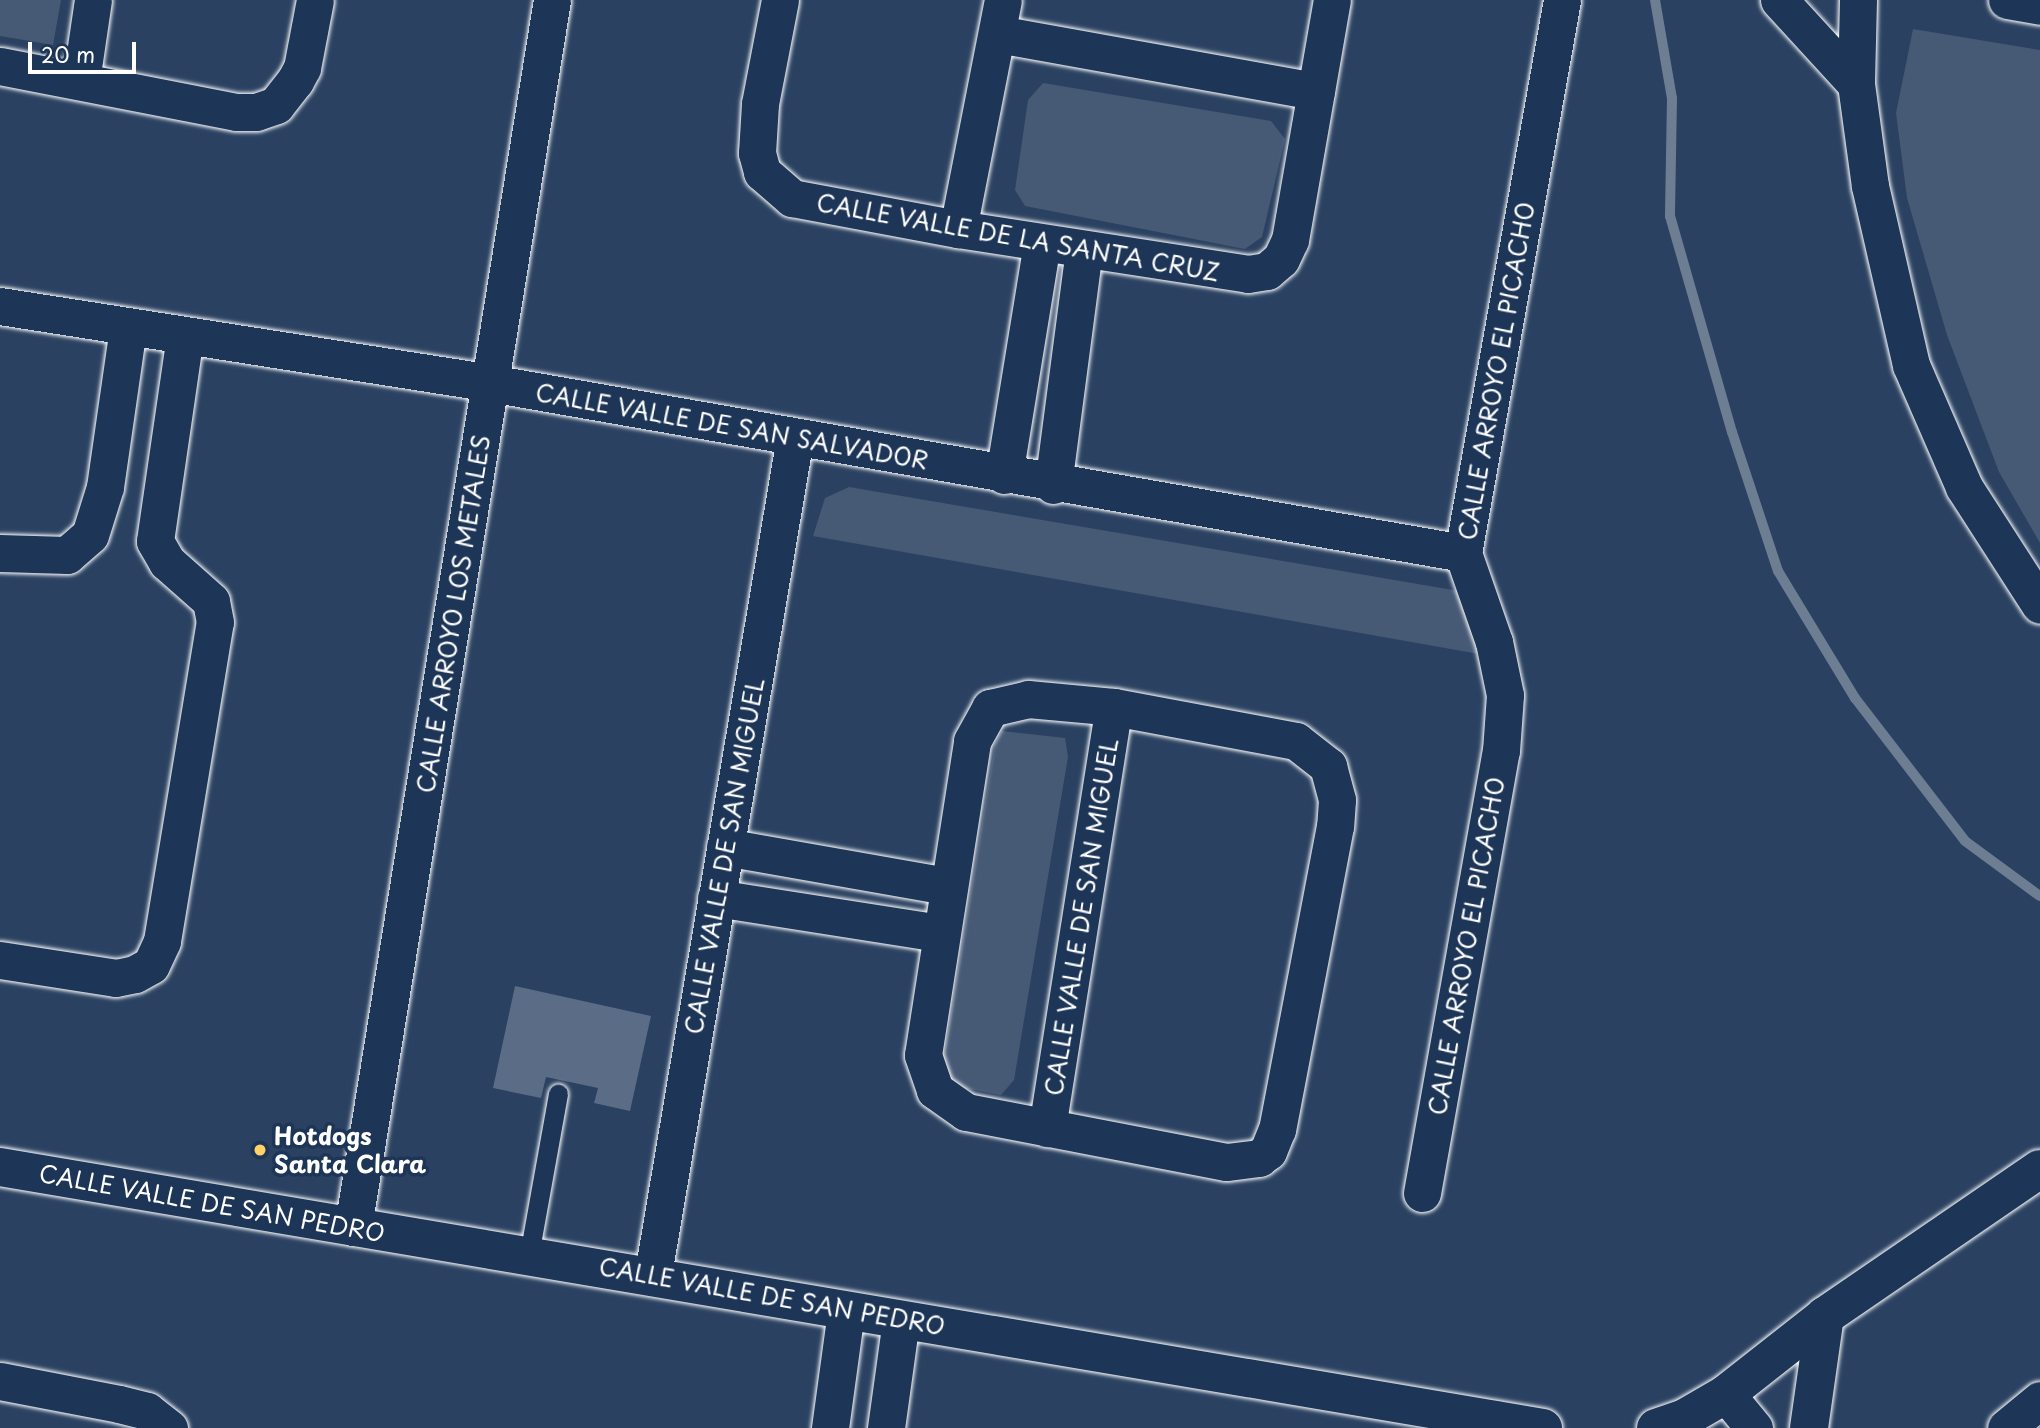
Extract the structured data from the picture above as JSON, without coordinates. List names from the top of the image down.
{
  "streets": {
    "street": [
      "CALLE VALLE DE LA SANTA CRUZ",
      "CALLE ARROYO EL PICACHO",
      "CALLE VALLE DE SAN SALVADOR",
      "CALLE ARROYO LOS METALES",
      "CALLE VALLE DE SAN MIGUEL",
      "CALLE VALLE DE SAN PEDRO"
    ]
  },
  "crossings": [
    ["CALLE VALLE DE LA SANTA CRUZ", "CALLE VALLE DE SAN SALVADOR"],
    ["CALLE ARROYO EL PICACHO", "CALLE VALLE DE SAN SALVADOR"],
    ["CALLE VALLE DE SAN SALVADOR", "CALLE ARROYO LOS METALES"],
    ["CALLE VALLE DE SAN SALVADOR", "CALLE VALLE DE SAN MIGUEL"],
    ["CALLE ARROYO LOS METALES", "CALLE VALLE DE SAN PEDRO"],
    ["CALLE VALLE DE SAN MIGUEL", "CALLE VALLE DE SAN PEDRO"]
  ],
  "places": ["Hotdogs Santa Clara"],
  "scale_bar": "20 m"
}
